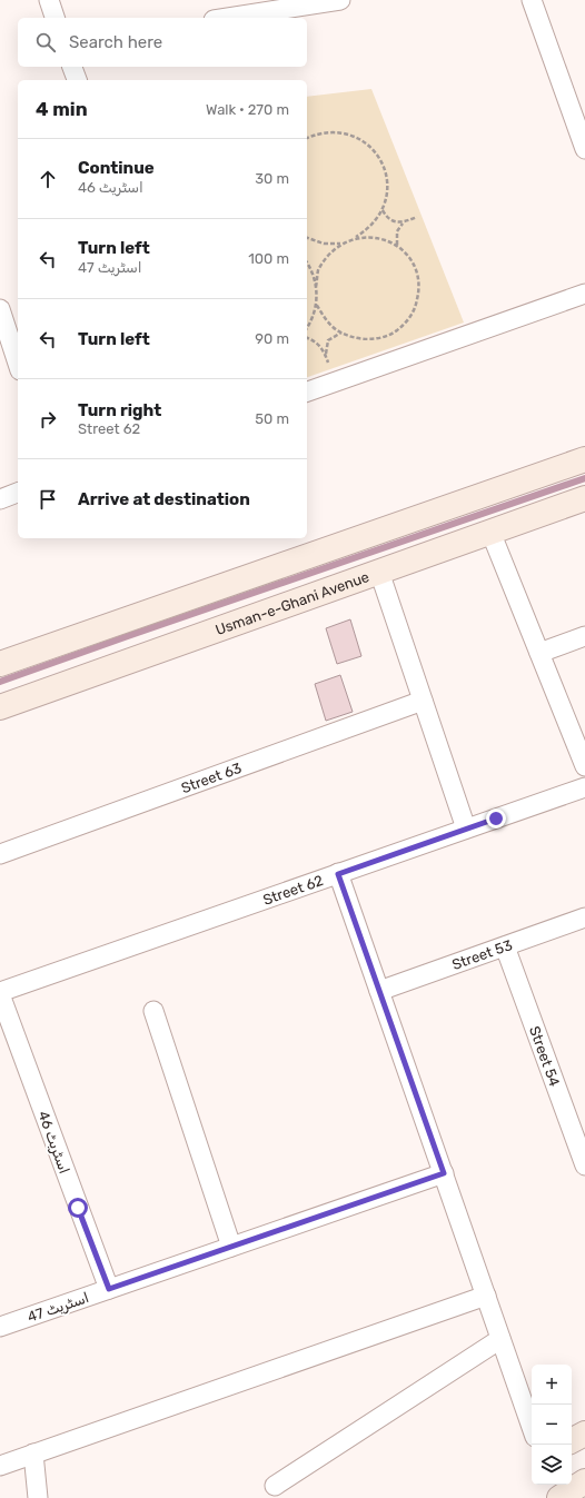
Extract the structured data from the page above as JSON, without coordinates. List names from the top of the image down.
{
  "streets": {
    "main road": ["Usman-e-Ghani Avenue"],
    "street": [
      "Street 63",
      "Street 62",
      "Street 53",
      "Street 54",
      "اسٹریٹ 46",
      "اسٹریٹ 47"
    ]
  },
  "crossings": [
    ["Street 62", "اسٹریٹ 46"],
    ["Street 53", "Street 54"],
    ["اسٹریٹ 46", "اسٹریٹ 47"]
  ],
  "page": {
    "search": "Search here",
    "heading": ["4 min", "Walk · 270 m"],
    "list": [
      ["Continue", "اسٹریٹ 46", "30 m"],
      ["Turn left", "اسٹریٹ 47", "100 m"],
      ["Turn left", "90 m"],
      ["Turn right", "Street 62", "50 m"],
      "Arrive at destination"
    ],
    "map_buttons": ["+", "−"]
  }
}
